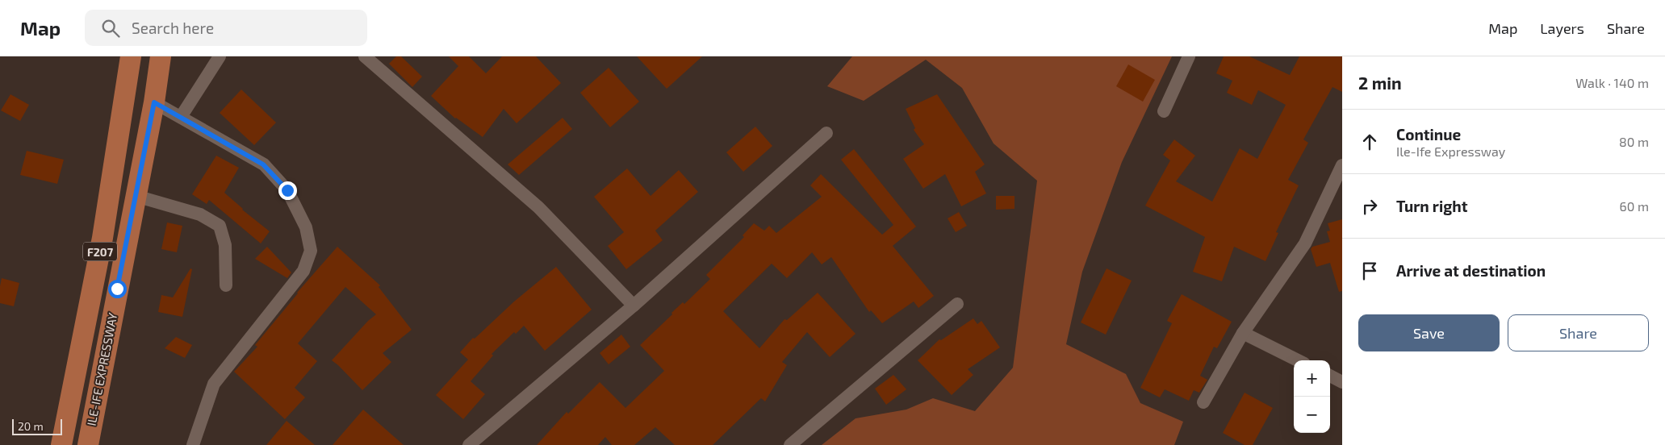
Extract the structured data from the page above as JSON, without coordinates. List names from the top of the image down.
{
  "streets": {
    "main road": ["F207", "ILE-IFE EXPRESSWAY"]
  },
  "scale_bar": "20 m",
  "page": {
    "header": "Map",
    "search": "Search here",
    "nav": ["Map", "Layers", "Share"],
    "heading": ["2 min", "Walk · 140 m"],
    "list": [
      ["Continue", "Ile-Ife Expressway", "80 m"],
      ["Turn right", "60 m"],
      "Arrive at destination"
    ],
    "buttons": ["Save", "Share"],
    "map_buttons": ["+", "−"],
    "scale": "20 m"
  }
}
